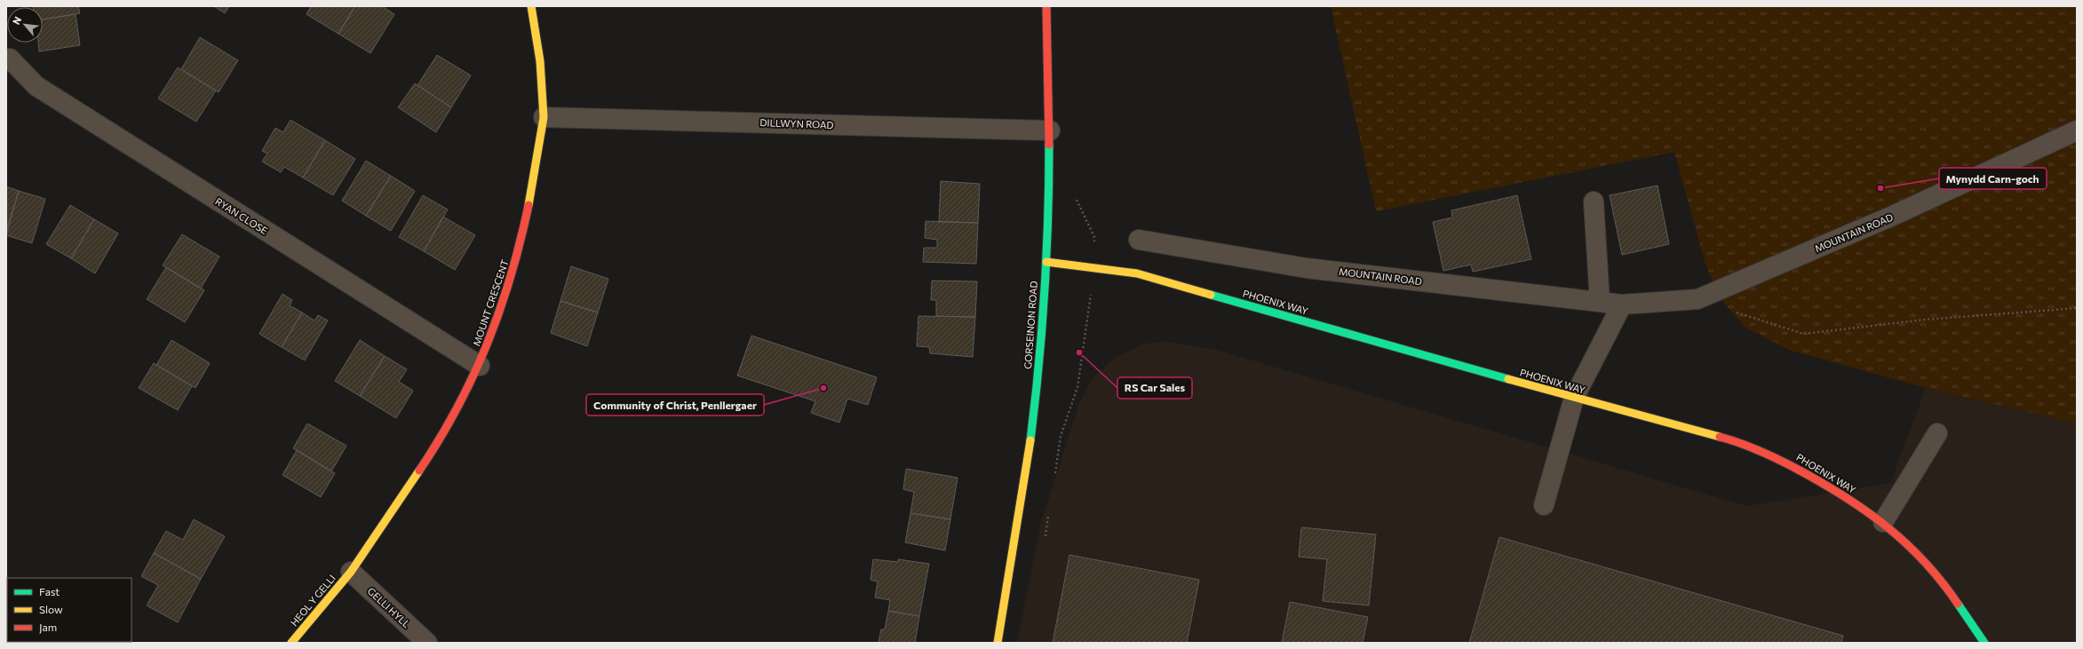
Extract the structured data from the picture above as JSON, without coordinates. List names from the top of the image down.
{
  "streets": {
    "street": [
      "DILLWYN ROAD",
      "RYAN CLOSE",
      "MOUNTAIN ROAD",
      "PHOENIX WAY",
      "MOUNT CRESCENT",
      "GORSEINON ROAD",
      "HEOL Y GELLI",
      "GELLI HYLL"
    ]
  },
  "crossings": [
    ["DILLWYN ROAD", "MOUNT CRESCENT"],
    ["DILLWYN ROAD", "GORSEINON ROAD"],
    ["RYAN CLOSE", "MOUNT CRESCENT"],
    ["PHOENIX WAY", "GORSEINON ROAD"],
    ["MOUNT CRESCENT", "HEOL Y GELLI"],
    ["MOUNT CRESCENT", "GELLI HYLL"],
    ["HEOL Y GELLI", "GELLI HYLL"]
  ],
  "places": ["Mynydd Carn-goch", "RS Car Sales", "Community of Christ, Penllergaer"],
  "legend": ["Fast", "Slow", "Jam"],
  "north": "top left"
}
